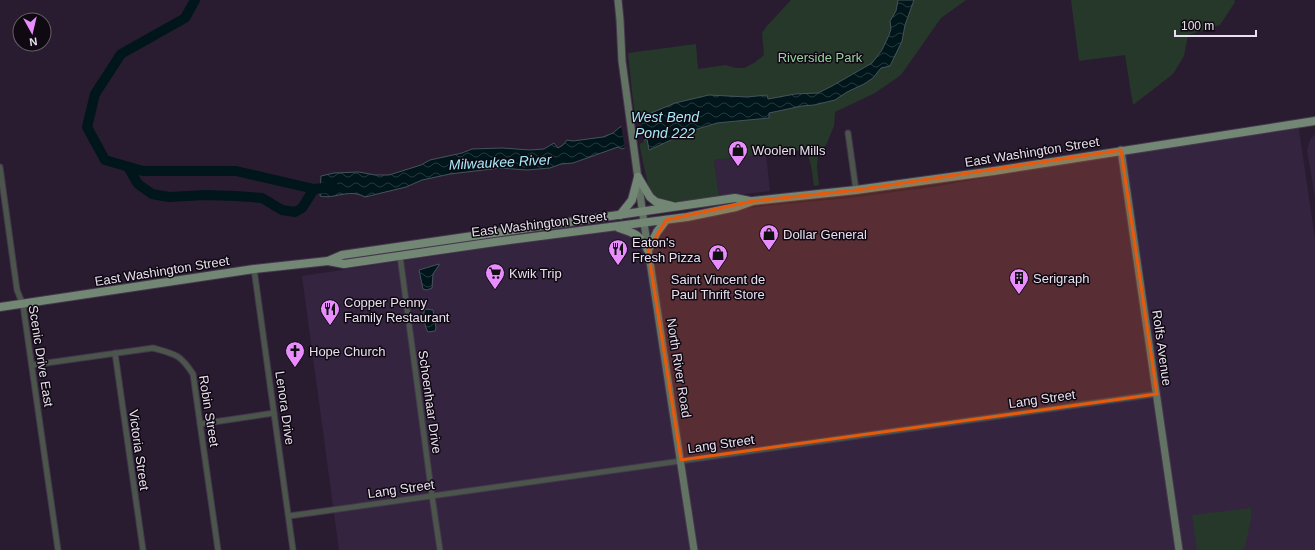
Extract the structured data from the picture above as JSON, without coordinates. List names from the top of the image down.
{
  "streets": {
    "main road": ["East Washington Street"],
    "street": [
      "Rolfs Avenue",
      "Scenic Drive East",
      "North River Road",
      "Lang Street",
      "Schoenhaar Drive",
      "Lenora Drive",
      "Robin Street",
      "Victoria Street"
    ]
  },
  "crossings": [
    ["East Washington Street", "Rolfs Avenue"],
    ["East Washington Street", "Scenic Drive East"],
    ["East Washington Street", "North River Road"],
    ["East Washington Street", "Schoenhaar Drive"],
    ["East Washington Street", "Lenora Drive"],
    ["Rolfs Avenue", "Lang Street"],
    ["Scenic Drive East", "Robin Street"],
    ["North River Road", "Lang Street"],
    ["Lang Street", "Schoenhaar Drive"],
    ["Lang Street", "Lenora Drive"],
    ["Robin Street", "Victoria Street"]
  ],
  "water": ["West Bend Pond 222", "Milwaukee River"],
  "parks": ["Riverside Park"],
  "places": {
    "shop": ["Woolen Mills", "Dollar General", "Saint Vincent de Paul Thrift Store"],
    "restaurant": ["Eaton's Fresh Pizza", "Copper Penny Family Restaurant"],
    "supermarket": ["Kwik Trip"],
    "building": ["Serigraph"],
    "church": ["Hope Church"]
  },
  "scale_bar": "100 m",
  "north": "bottom"
}
